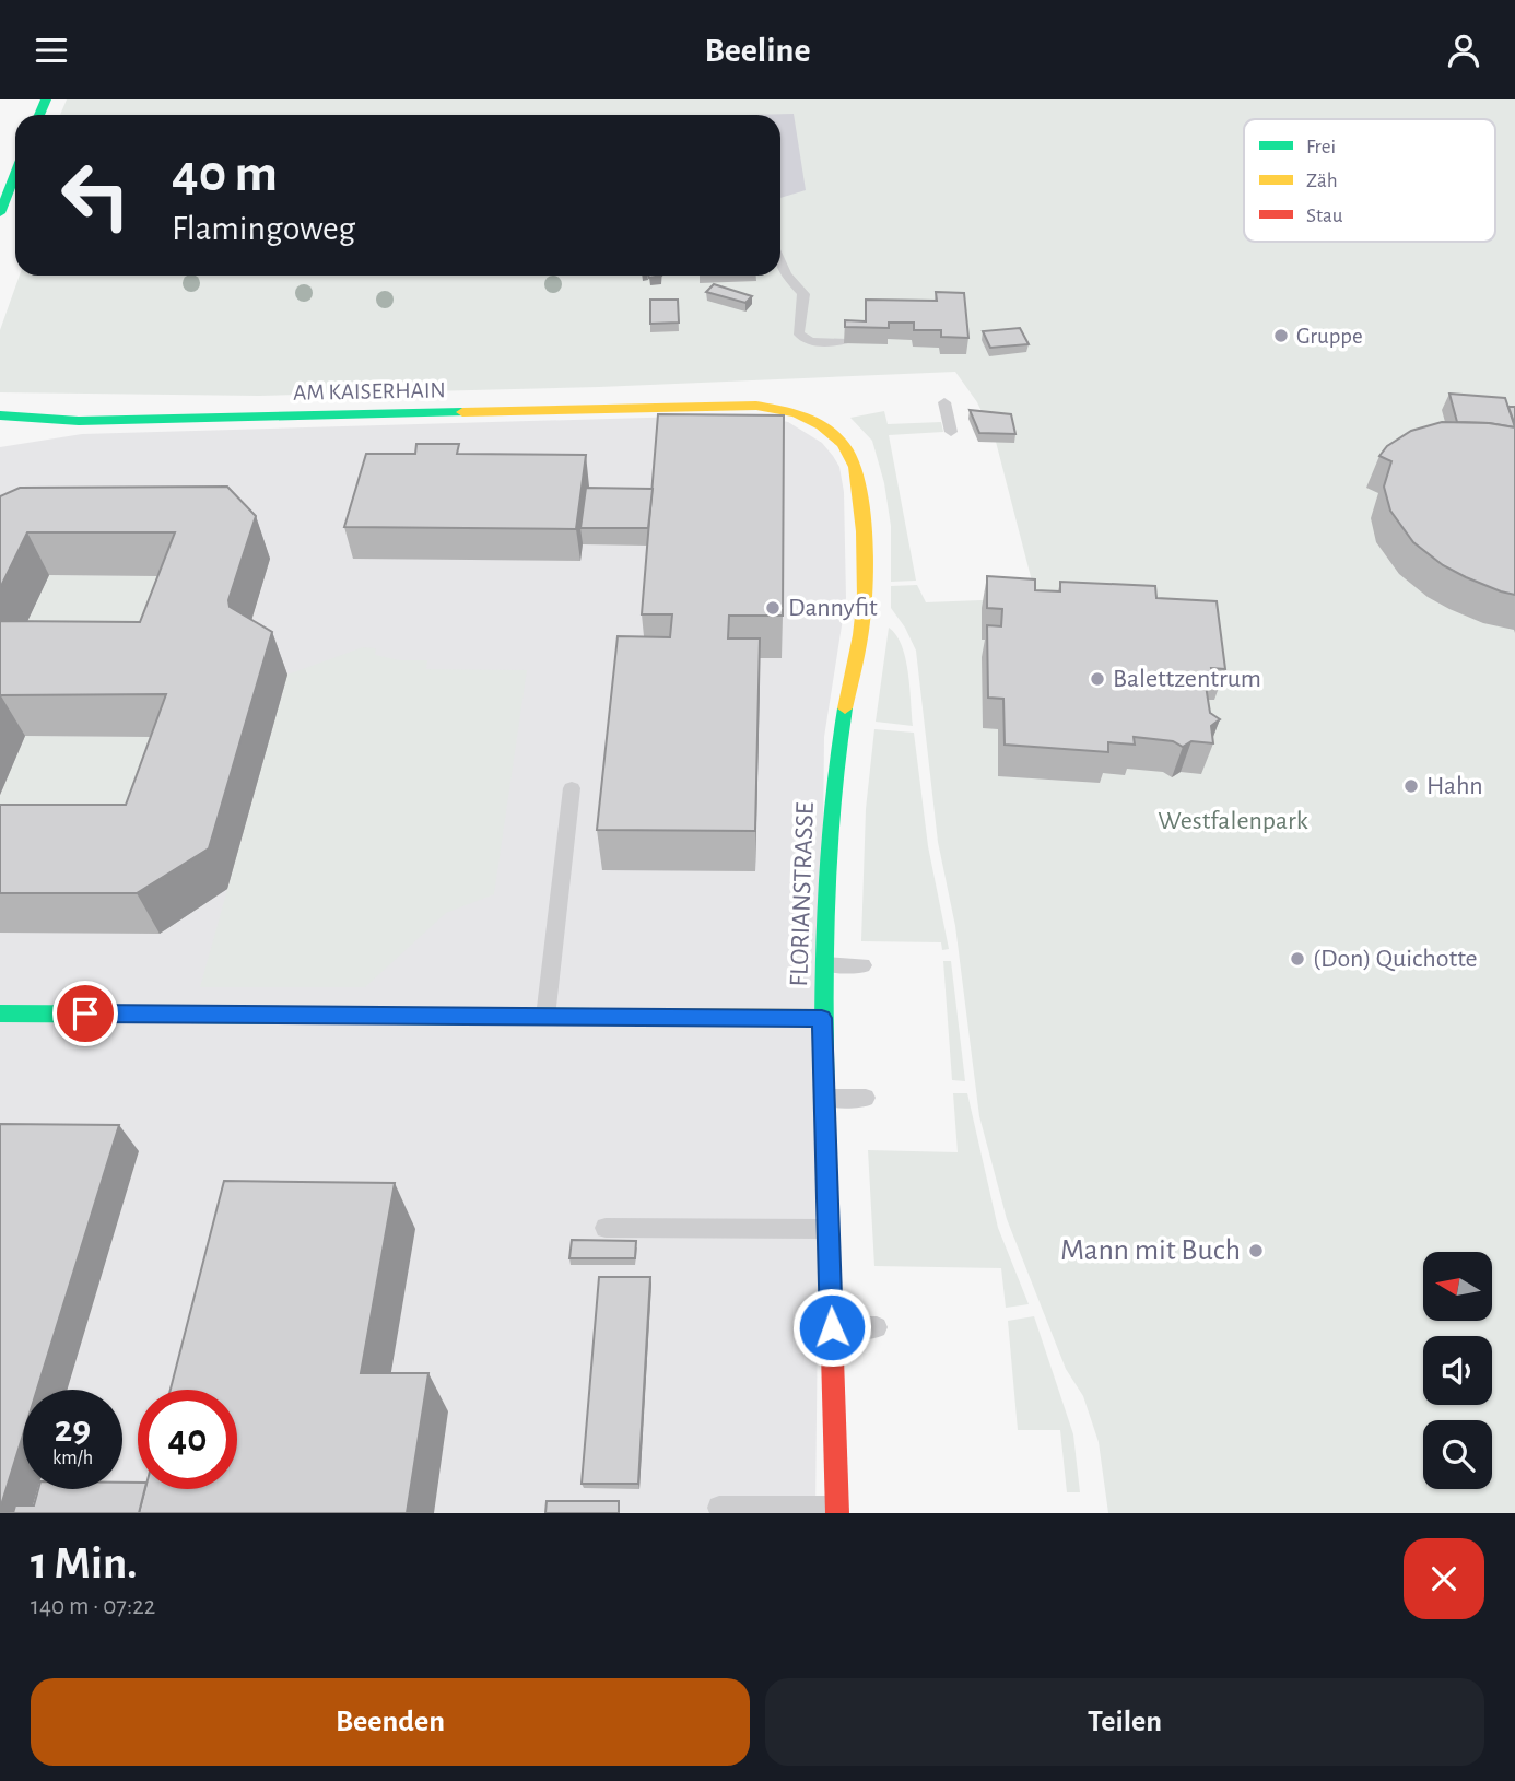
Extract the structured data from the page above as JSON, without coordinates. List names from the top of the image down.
{
  "streets": {
    "street": ["AM KAISERHAIN", "FLORIANSTRASSE"]
  },
  "crossings": [
    ["AM KAISERHAIN", "FLORIANSTRASSE"]
  ],
  "parks": ["Westfalenpark"],
  "places": [
    "Gruppe",
    "Dannyfit",
    "Balettzentrum",
    "Hahn",
    "(Don) Quichotte",
    "Mann mit Buch"
  ],
  "legend": ["Frei", "Zäh", "Stau"],
  "north": "left",
  "page": {
    "header": "Beeline",
    "turn": ["40 m", "Flamingoweg"],
    "speed": "29 km/h",
    "limit": "40",
    "heading": ["1 Min.", "140 m · 07:22"],
    "buttons": ["Beenden", "Teilen"]
  }
}
